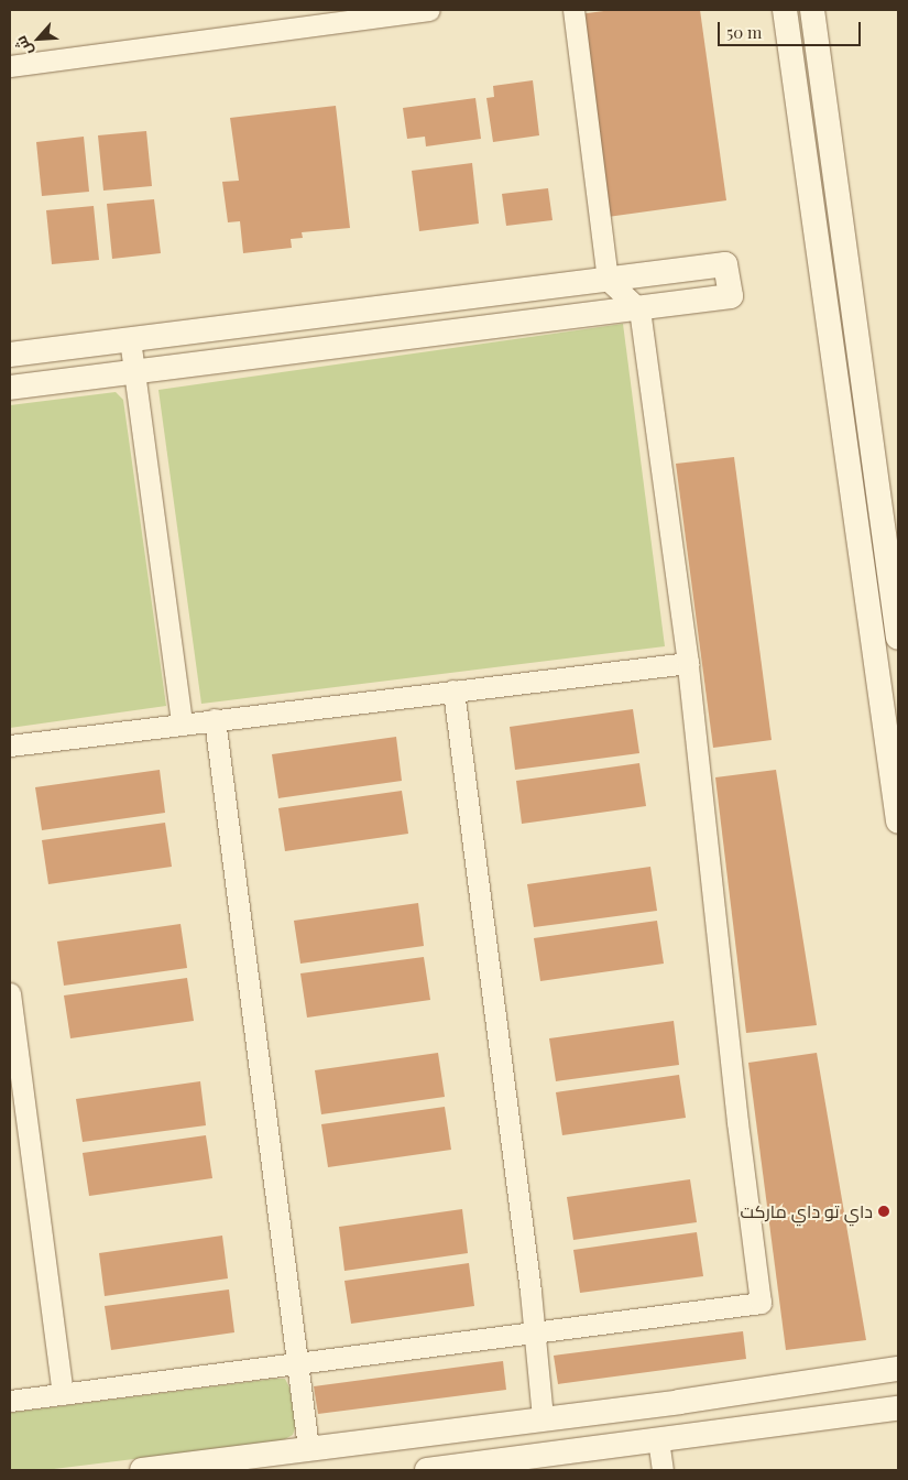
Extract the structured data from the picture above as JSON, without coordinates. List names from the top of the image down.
{
  "places": ["داي تو داي ماركت"],
  "scale_bar": "50 m",
  "north": "bottom left"
}
